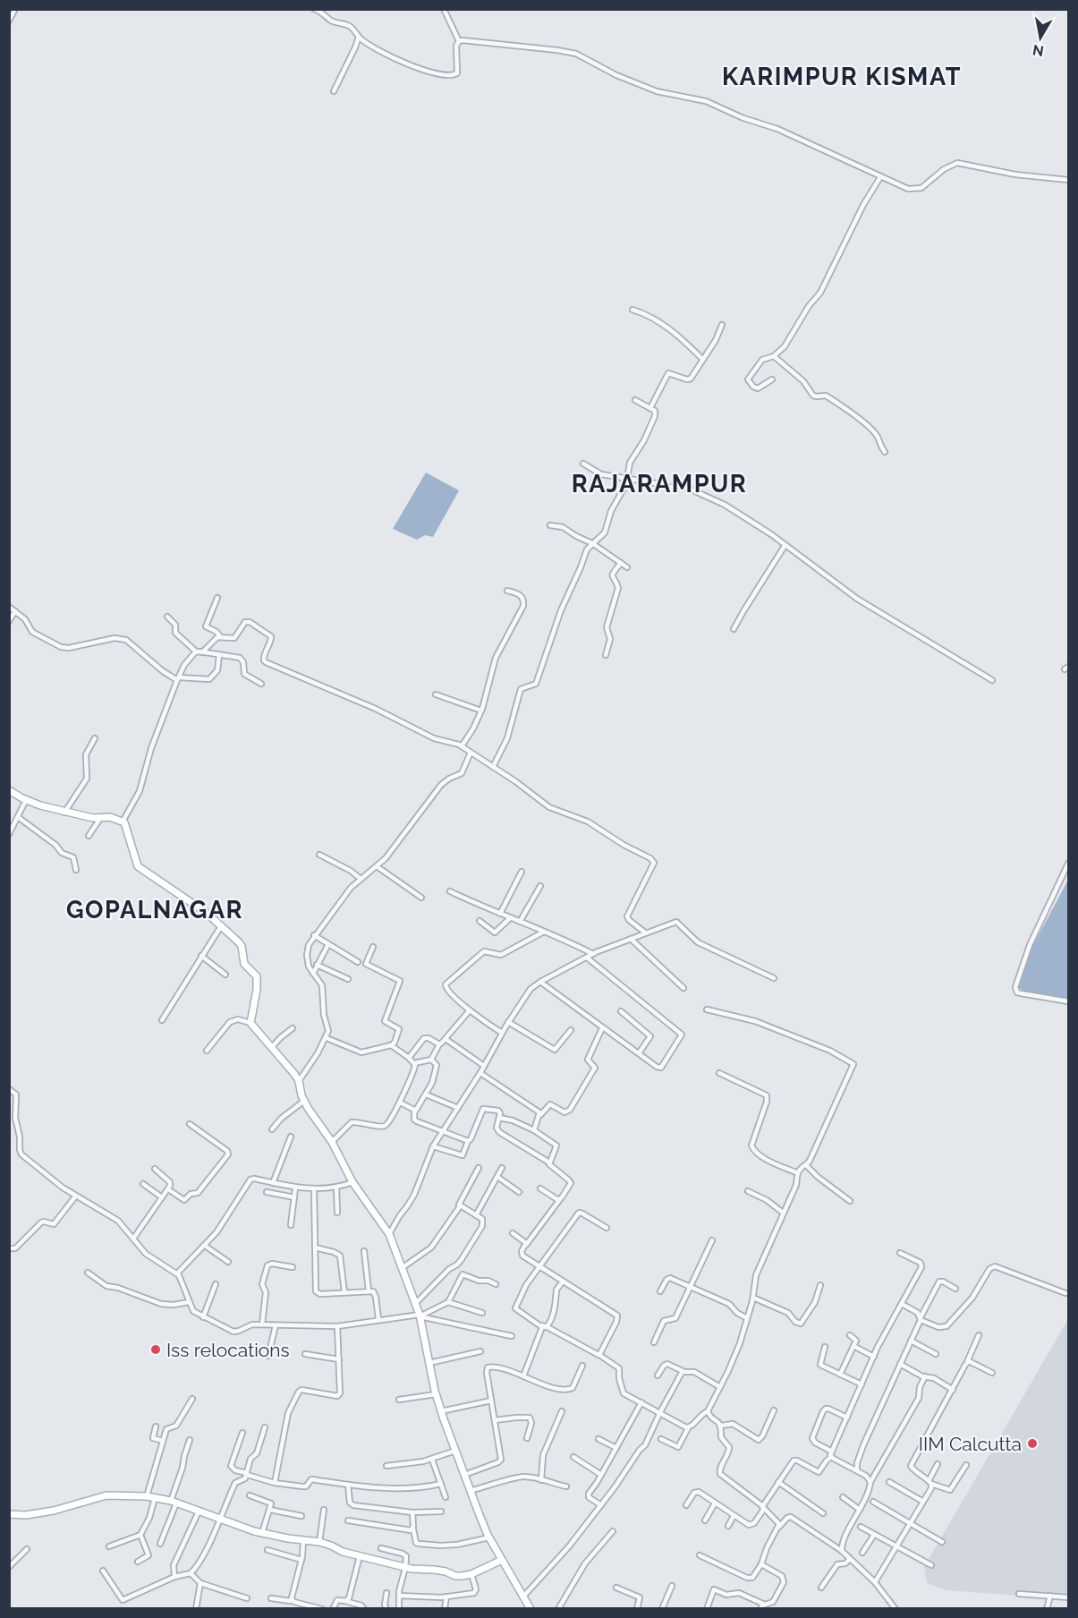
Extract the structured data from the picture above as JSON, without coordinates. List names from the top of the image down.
{
  "districts": ["KARIMPUR KISMAT", "RAJARAMPUR", "GOPALNAGAR"],
  "places": ["Iss relocations", "IIM Calcutta"],
  "north": "bottom"
}
